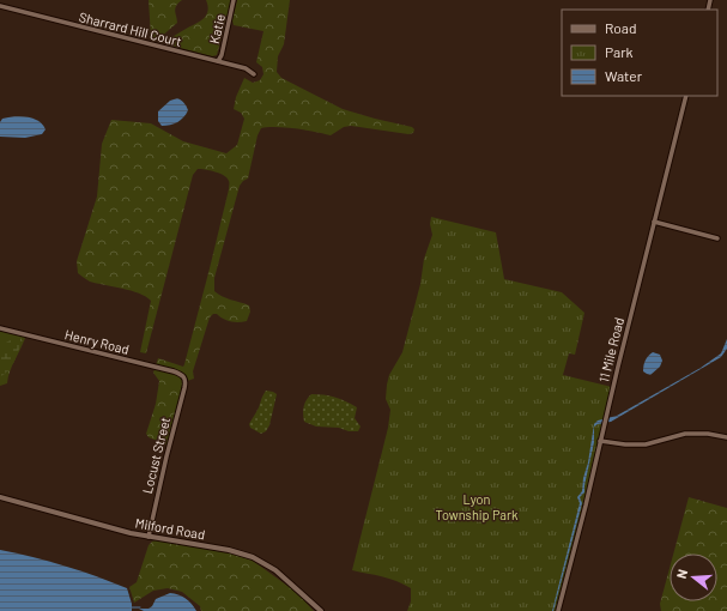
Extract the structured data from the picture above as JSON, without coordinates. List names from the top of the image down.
{
  "streets": {
    "street": [
      "Sharrard Hill Court",
      "Katie",
      "Henry Road",
      "11 Mile Road",
      "Locust Street",
      "Milford Road"
    ]
  },
  "crossings": [
    ["Sharrard Hill Court", "Katie"],
    ["Henry Road", "Locust Street"],
    ["Locust Street", "Milford Road"]
  ],
  "parks": ["Lyon Township Park"],
  "legend": ["Road", "Park", "Water"],
  "north": "left"
}
